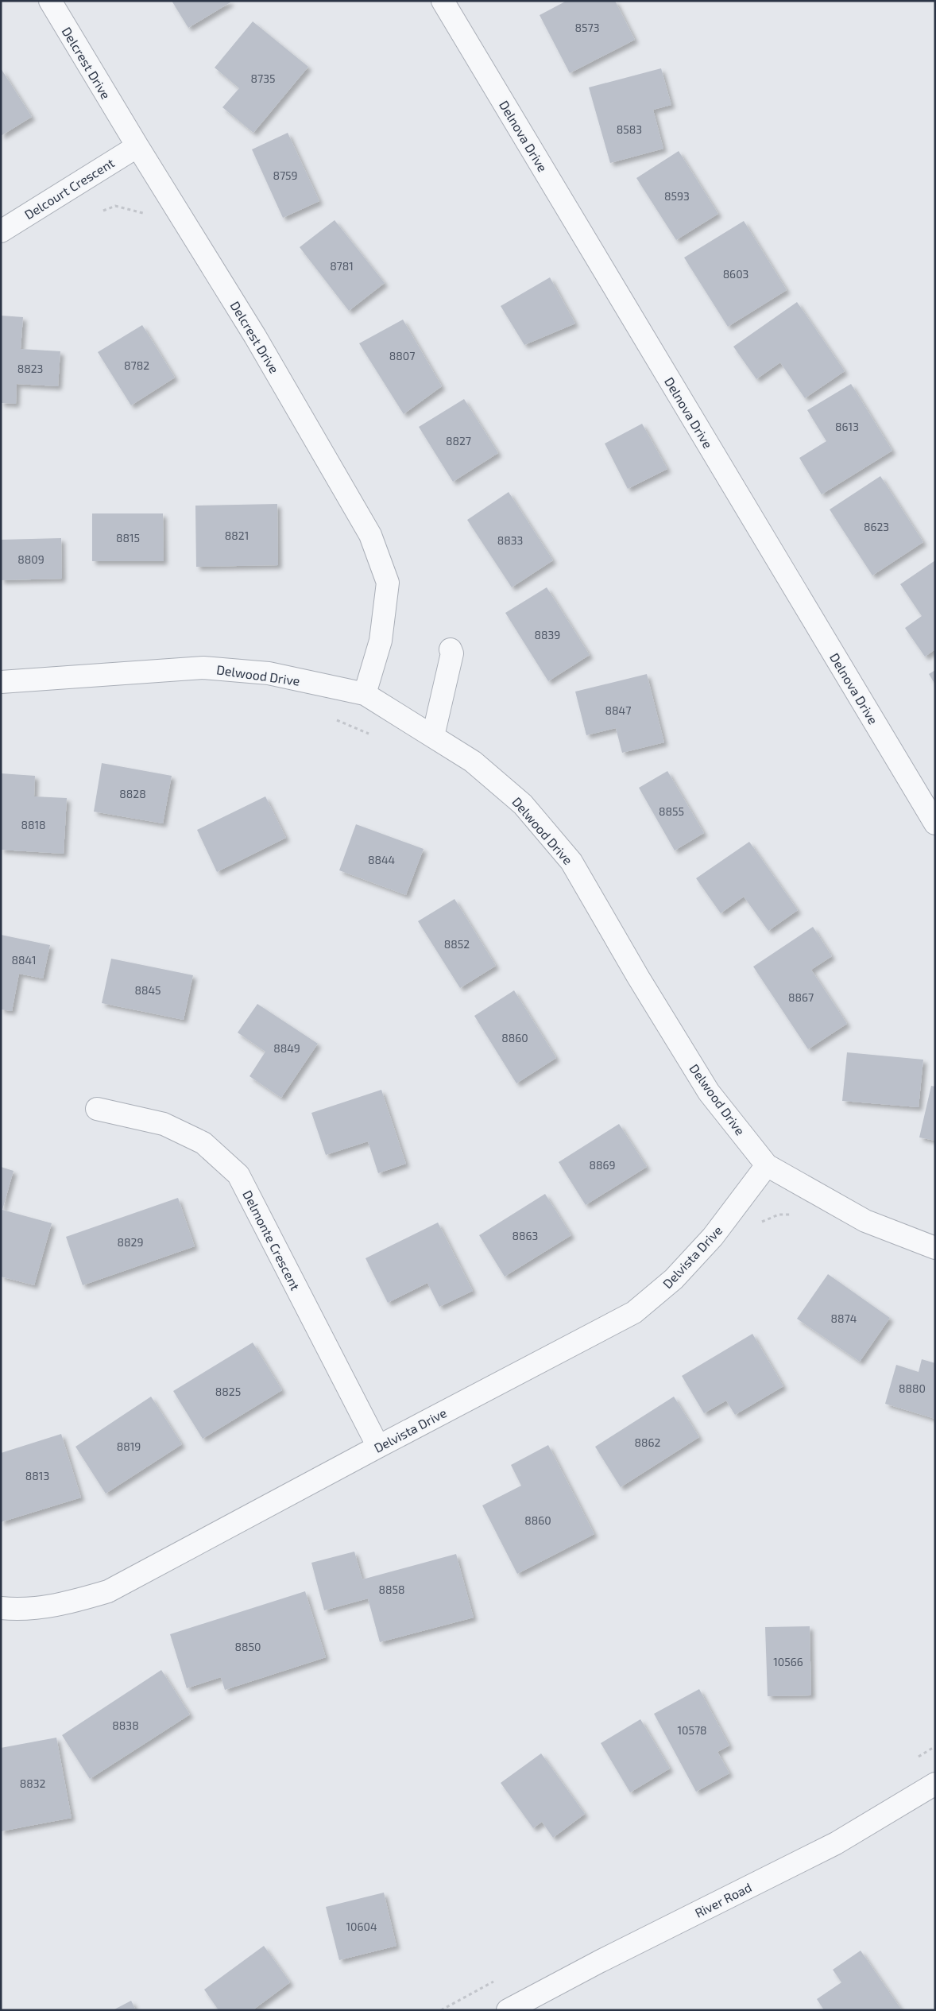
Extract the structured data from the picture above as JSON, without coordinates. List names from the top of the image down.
{
  "streets": {
    "street": [
      "Delcrest Drive",
      "Delnova Drive",
      "Delcourt Crescent",
      "Delwood Drive",
      "Delmonte Crescent",
      "Delvista Drive",
      "River Road"
    ]
  },
  "crossings": [
    ["Delcrest Drive", "Delcourt Crescent"],
    ["Delcrest Drive", "Delwood Drive"],
    ["Delwood Drive", "Delvista Drive"],
    ["Delmonte Crescent", "Delvista Drive"]
  ],
  "house_numbers": [
    "8573",
    "8735",
    "8583",
    "8759",
    "8593",
    "8781",
    "8603",
    "8807",
    "8782",
    "8823",
    "8613",
    "8827",
    "8623",
    "8821",
    "8815",
    "8833",
    "8809",
    "8839",
    "8847",
    "8828",
    "8855",
    "8818",
    "8844",
    "8852",
    "8841",
    "8845",
    "8867",
    "8860",
    "8849",
    "8869",
    "8863",
    "8829",
    "8874",
    "8880",
    "8825",
    "8862",
    "8819",
    "8813",
    "8860",
    "8858",
    "8850",
    "10566",
    "8838",
    "10578",
    "8832",
    "10604"
  ]
}
